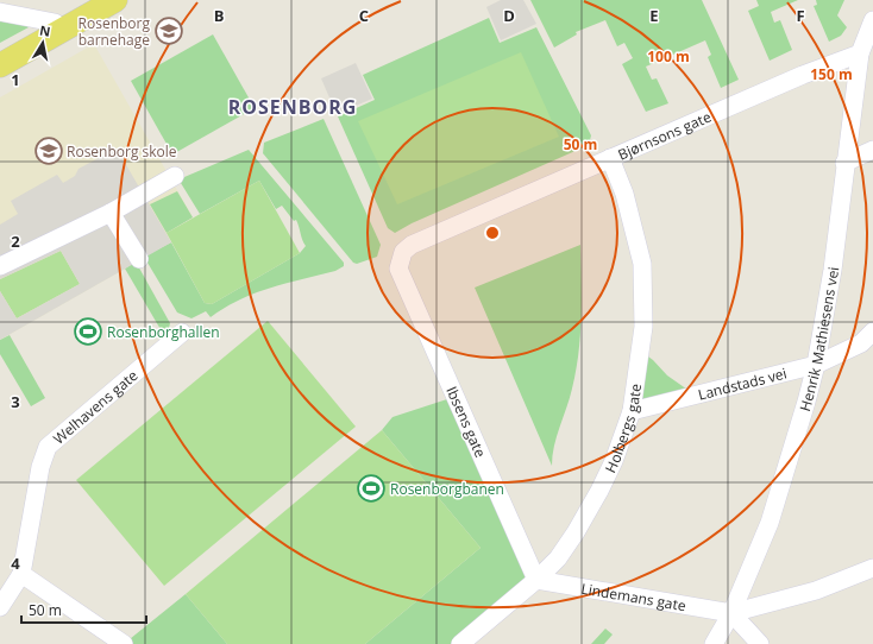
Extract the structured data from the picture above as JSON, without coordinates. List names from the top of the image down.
{
  "streets": {
    "street": [
      "Bjørnsons gate",
      "Henrik Mathiesens vei",
      "Landstads vei",
      "Welhavens gate",
      "Ibsens gate",
      "Holbergs gate",
      "Lindemans gate"
    ]
  },
  "crossings": [
    ["Bjørnsons gate", "Henrik Mathiesens vei"],
    ["Bjørnsons gate", "Ibsens gate"],
    ["Bjørnsons gate", "Holbergs gate"],
    ["Henrik Mathiesens vei", "Landstads vei"],
    ["Henrik Mathiesens vei", "Lindemans gate"],
    ["Landstads vei", "Holbergs gate"],
    ["Ibsens gate", "Holbergs gate"],
    ["Ibsens gate", "Lindemans gate"],
    ["Holbergs gate", "Lindemans gate"]
  ],
  "districts": ["ROSENBORG"],
  "places": {
    "school or university": ["Rosenborg barnehage", "Rosenborg skole"],
    "sports": ["Rosenborghallen", "Rosenborgbanen"]
  },
  "scale_bar": "50 m",
  "north": "top",
  "grid": {
    "columns": [
      "B",
      "C",
      "D",
      "E",
      "F"
    ],
    "rows": [
      "1",
      "2",
      "3",
      "4"
    ]
  },
  "rings": ["100 m", "150 m", "50 m"]
}
